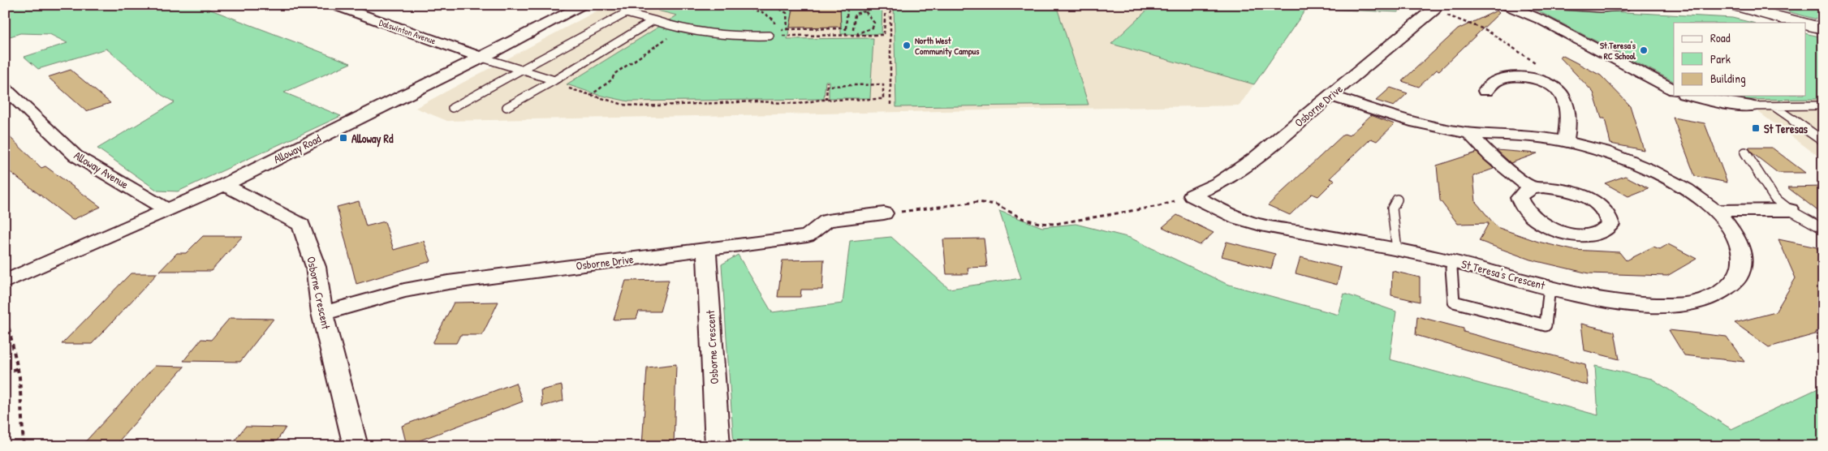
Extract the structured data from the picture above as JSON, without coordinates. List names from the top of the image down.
{
  "streets": {
    "street": [
      "Dalswinton Avenue",
      "Osborne Drive",
      "Alloway Road",
      "Alloway Avenue",
      "St Teresa's Crescent",
      "Osborne Crescent"
    ]
  },
  "crossings": [
    ["Dalswinton Avenue", "Alloway Road"],
    ["Osborne Drive", "St Teresa's Crescent"],
    ["Osborne Drive", "Osborne Crescent"],
    ["Alloway Road", "Alloway Avenue"],
    ["Alloway Road", "Osborne Crescent"]
  ],
  "places": {
    "other": ["North West Community Campus", "St Teresa's RC School"],
    "transit": ["St Teresas", "Alloway Rd"]
  },
  "legend": ["Road", "Park", "Building"]
}
